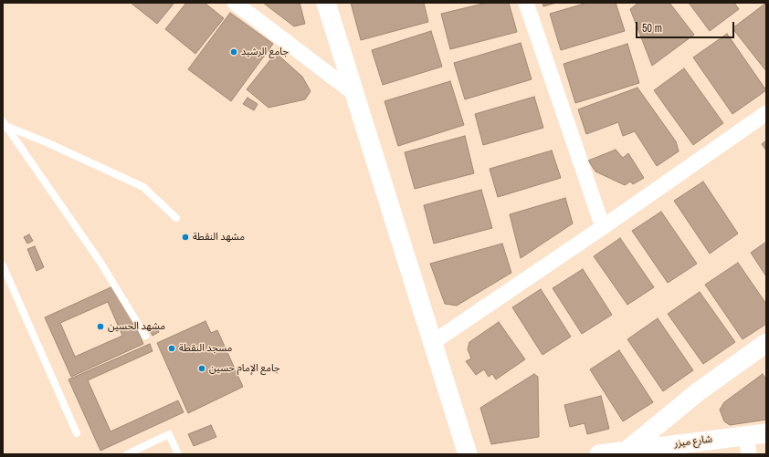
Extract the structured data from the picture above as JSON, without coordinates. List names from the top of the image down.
{
  "streets": {
    "street": ["شارع ميزر"]
  },
  "places": [
    "جامع الرشيد",
    "مشهد النقطة",
    "مشهد الحسين",
    "مسجد النقطة",
    "جامع الإمام حسين"
  ],
  "scale_bar": "50 m"
}
